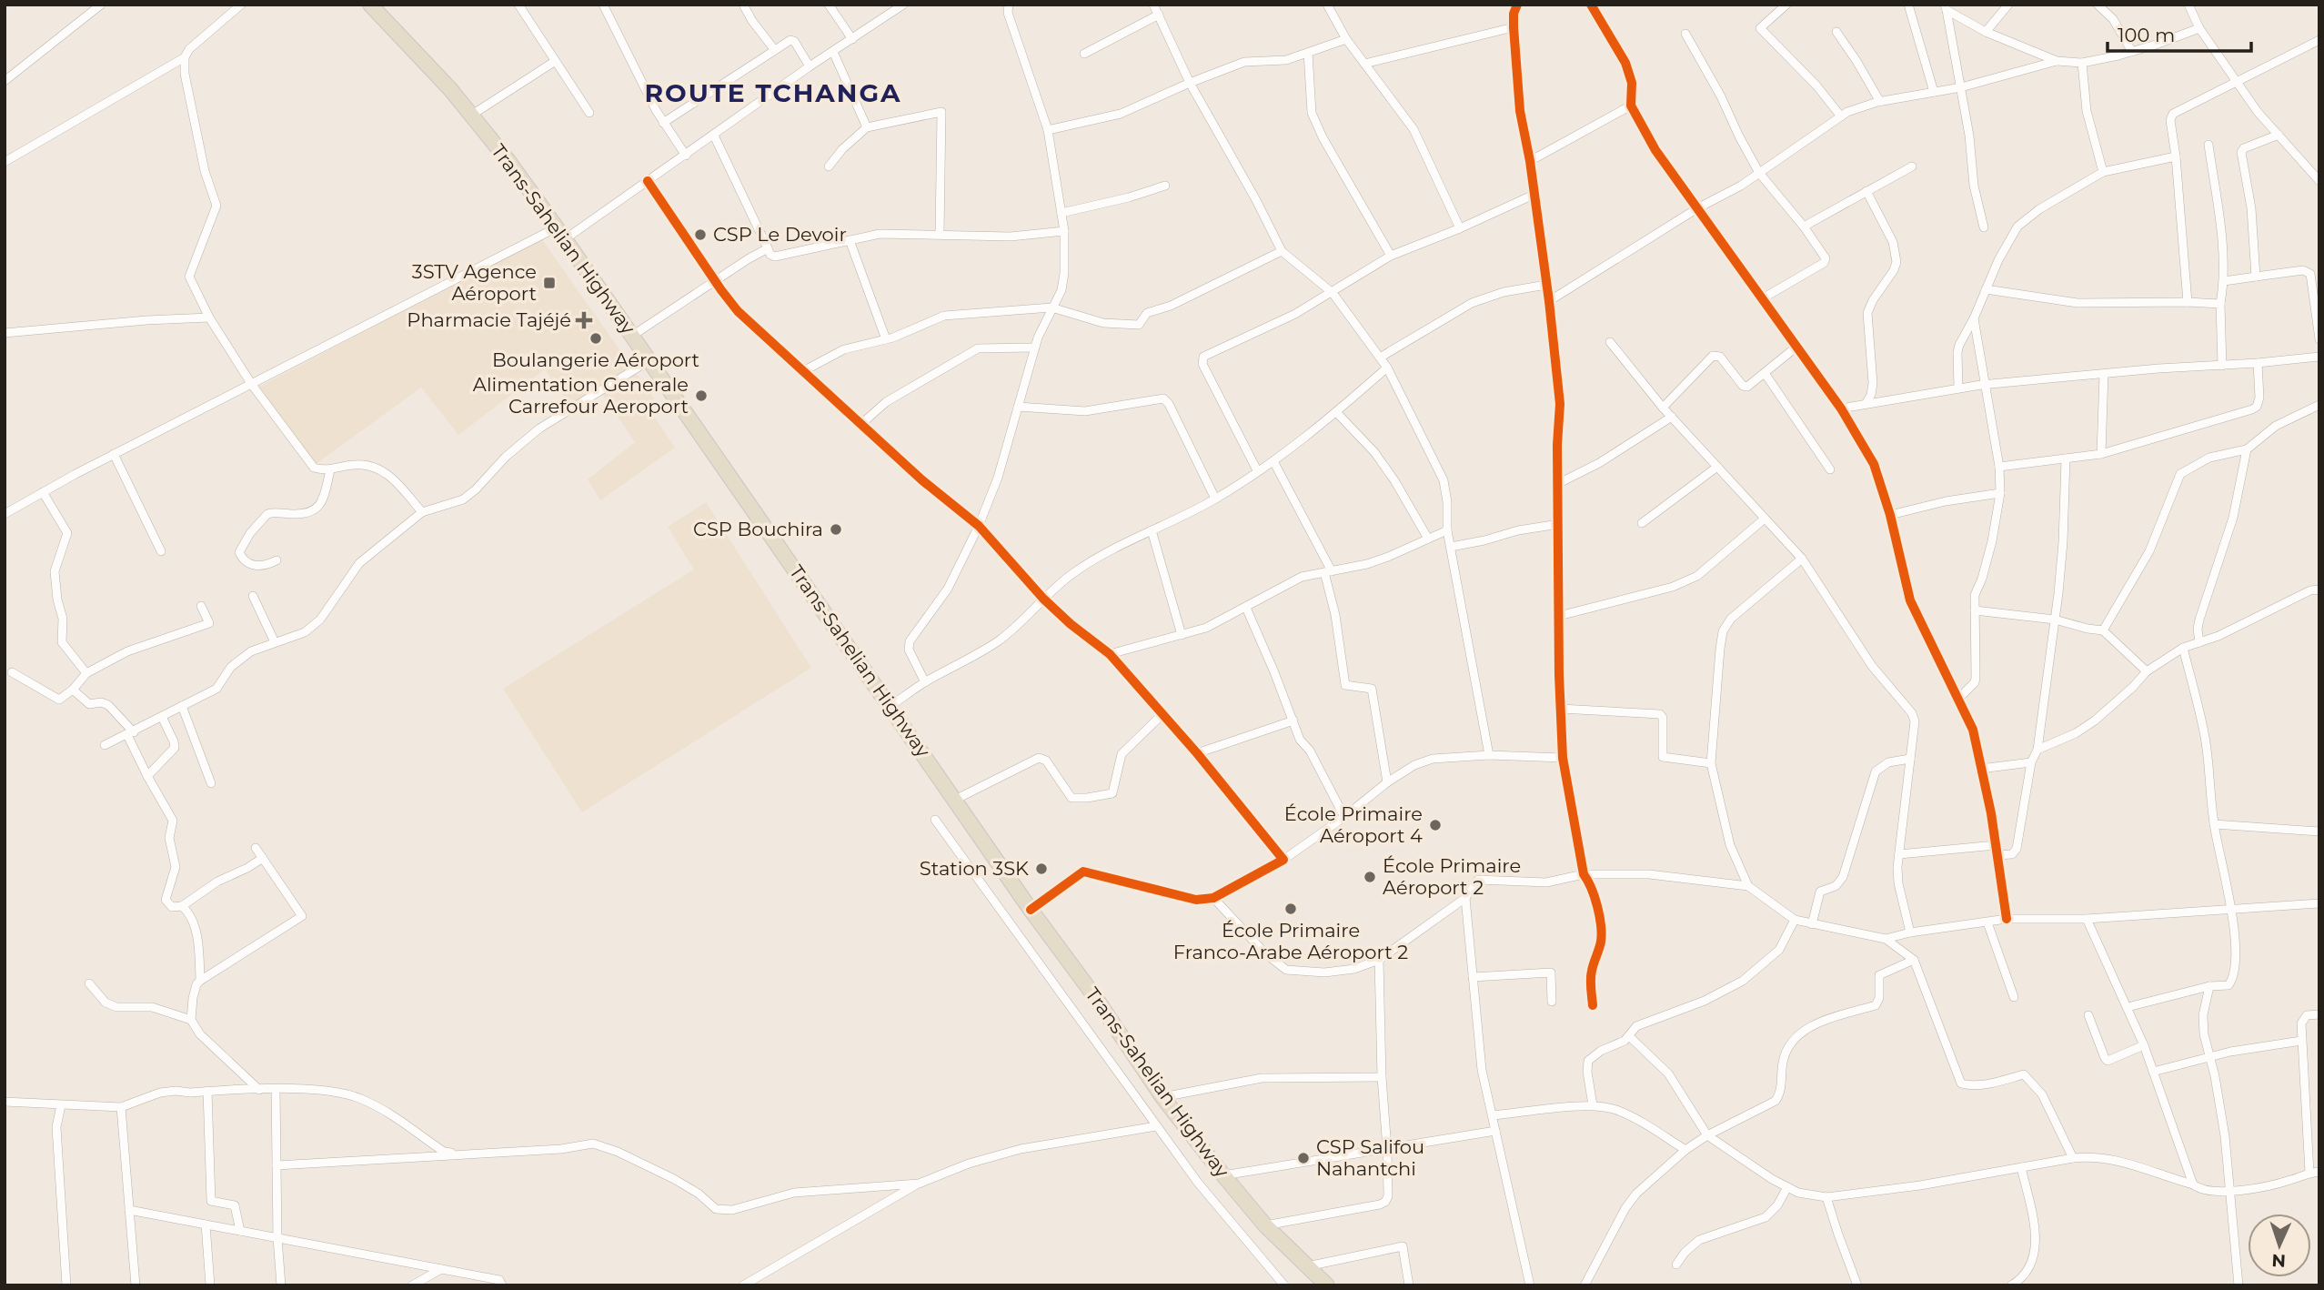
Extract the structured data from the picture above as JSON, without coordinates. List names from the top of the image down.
{
  "streets": {
    "highway": ["Trans-Sahelian Highway"]
  },
  "districts": ["ROUTE TCHANGA"],
  "places": {
    "other": [
      "CSP Le Devoir",
      "Boulangerie Aéroport",
      "Alimentation Generale Carrefour Aeroport",
      "CSP Bouchira",
      "École Primaire Aéroport 4",
      "Station 3SK",
      "École Primaire Aéroport 2",
      "École Primaire Franco-Arabe Aéroport 2",
      "CSP Salifou Nahantchi"
    ],
    "transit": ["3STV Agence Aéroport"],
    "health": ["Pharmacie Tajéjé"]
  },
  "scale_bar": "100 m",
  "north": "bottom"
}
